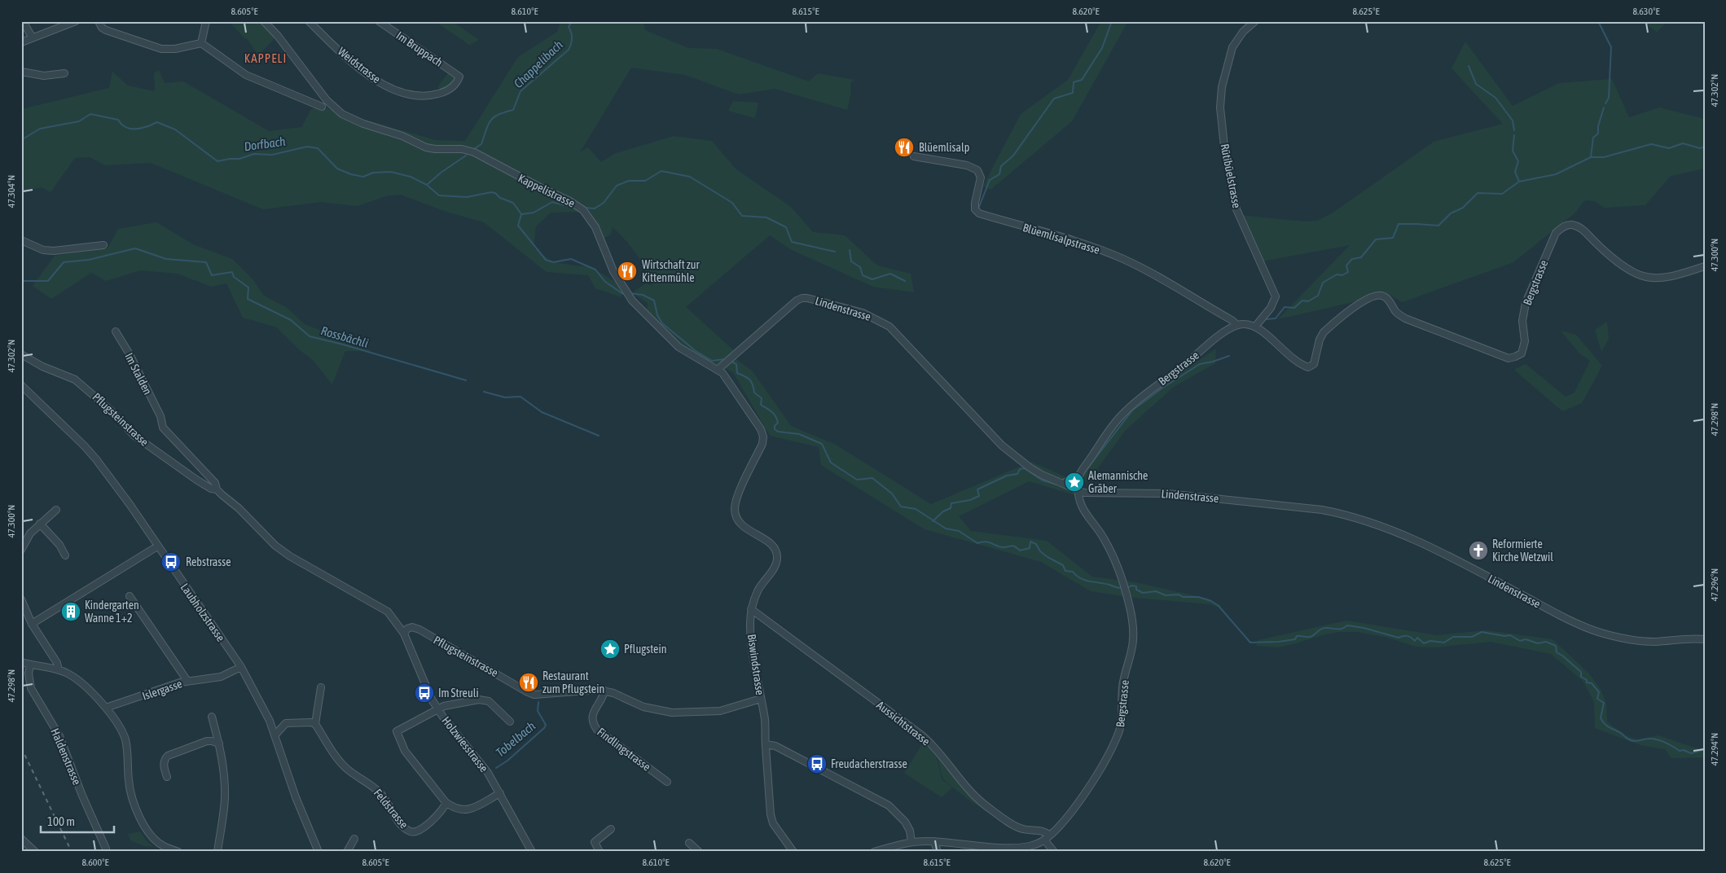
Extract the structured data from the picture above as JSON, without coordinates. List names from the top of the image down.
{
  "streets": {
    "street": [
      "Im Bruppach",
      "Weidstrasse",
      "Rütibüelstrasse",
      "Kappelistrasse",
      "Blüemlisalpstrasse",
      "Bergstrasse",
      "Lindenstrasse",
      "Im Stalden",
      "Pflugsteinstrasse",
      "Laubholzstrasse",
      "Biswindstrasse",
      "Islergasse",
      "Aussichtstrasse",
      "Holzwiesstrasse",
      "Findlingstrasse",
      "Haldenstrasse",
      "Feldstrasse"
    ]
  },
  "crossings": [
    ["Im Bruppach", "Weidstrasse"],
    ["Rütibüelstrasse", "Bergstrasse"],
    ["Kappelistrasse", "Lindenstrasse"],
    ["Kappelistrasse", "Biswindstrasse"],
    ["Blüemlisalpstrasse", "Bergstrasse"],
    ["Bergstrasse", "Lindenstrasse"],
    ["Bergstrasse", "Aussichtstrasse"],
    ["Lindenstrasse", "Biswindstrasse"],
    ["Im Stalden", "Pflugsteinstrasse"],
    ["Pflugsteinstrasse", "Biswindstrasse"],
    ["Pflugsteinstrasse", "Holzwiesstrasse"],
    ["Pflugsteinstrasse", "Findlingstrasse"],
    ["Laubholzstrasse", "Islergasse"],
    ["Biswindstrasse", "Aussichtstrasse"]
  ],
  "districts": ["KAPPELI"],
  "water": [
    "Chappelibach",
    "Dorfbach",
    "Rossbächli",
    "Tobelbach"
  ],
  "places": {
    "restaurant": ["Blüemlisalp", "Wirtschaft zur Kittenmühle", "Restaurant zum Pflugstein"],
    "place": ["Alemannische Gräber", "Pflugstein"],
    "church": ["Reformierte Kirche Wetzwil"],
    "bus stop": ["Rebstrasse", "Im Streuli", "Freudacherstrasse"],
    "building": ["Kindergarten Wanne 1+2"]
  },
  "scale_bar": "100 m",
  "coordinates": [
    "8.605°E",
    "8.610°E",
    "8.615°E",
    "8.620°E",
    "8.625°E",
    "8.630°E",
    "47.302°N",
    "47.304°N",
    "47.300°N",
    "47.298°N",
    "47.296°N",
    "47.294°N",
    "8.600°E"
  ]
}
